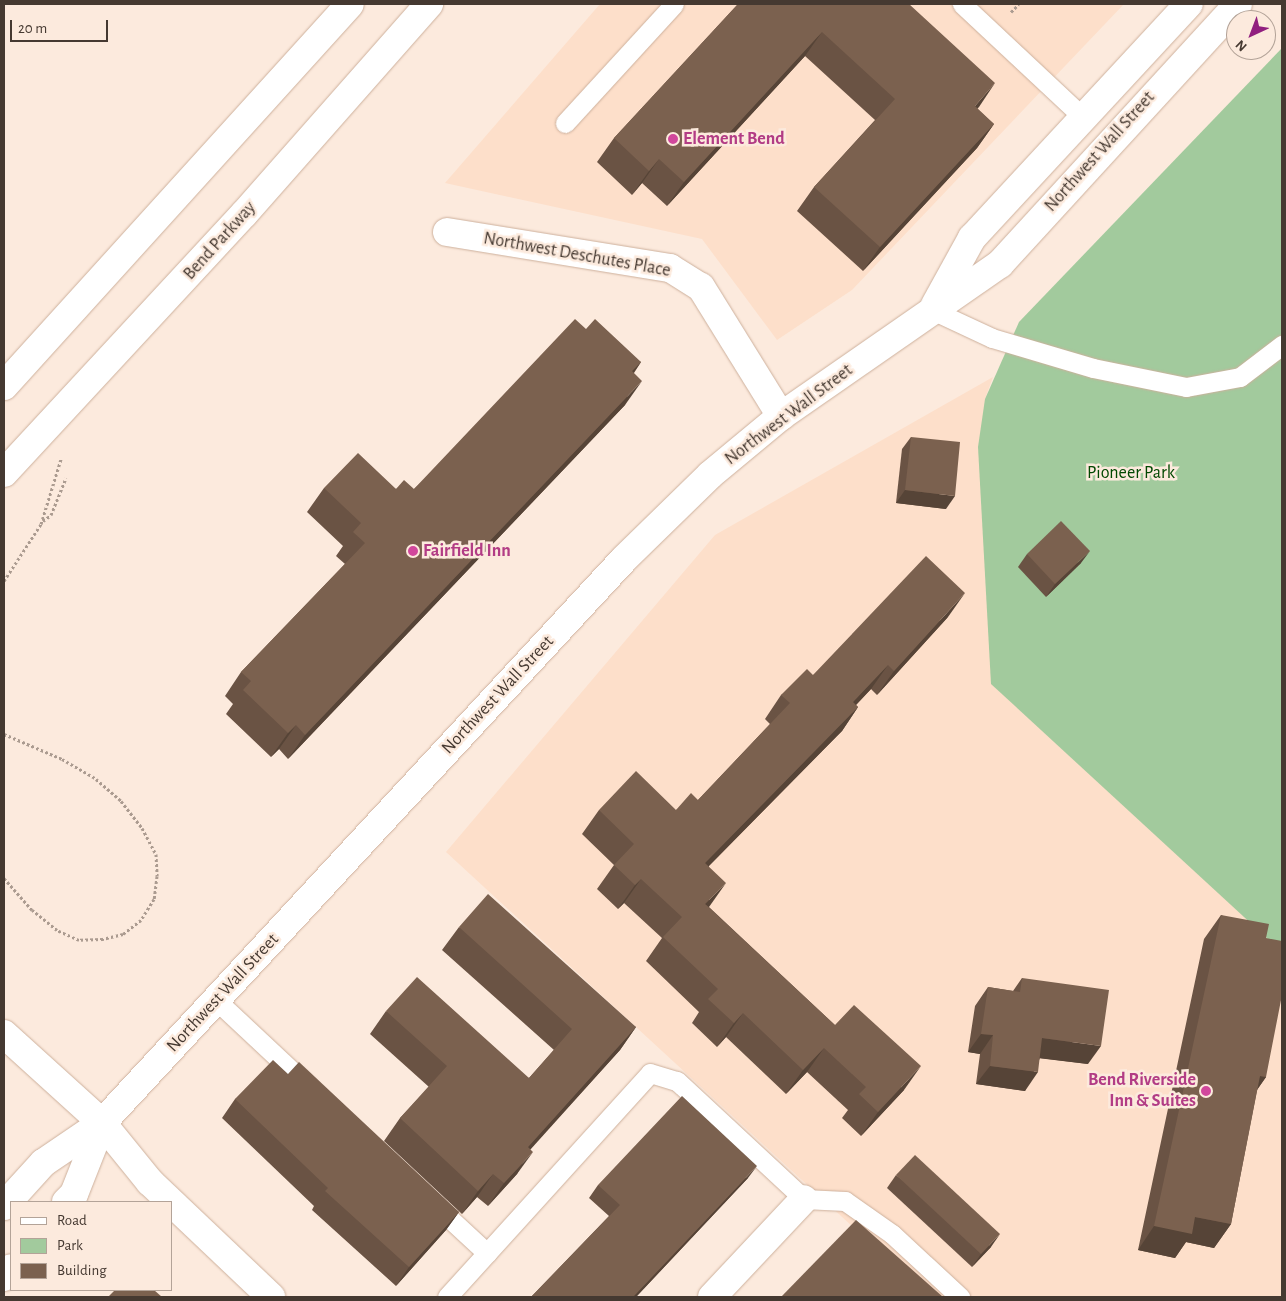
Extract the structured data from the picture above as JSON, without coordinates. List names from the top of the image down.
{
  "streets": {
    "main road": ["Northwest Wall Street", "Bend Parkway", "Northwest Deschutes Place"]
  },
  "crossings": [
    ["Northwest Wall Street", "Northwest Deschutes Place"]
  ],
  "parks": ["Pioneer Park"],
  "places": ["Element Bend", "Fairfield Inn", "Bend Riverside Inn & Suites"],
  "legend": ["Road", "Park", "Building"],
  "scale_bar": "20 m",
  "north": "bottom left"
}
